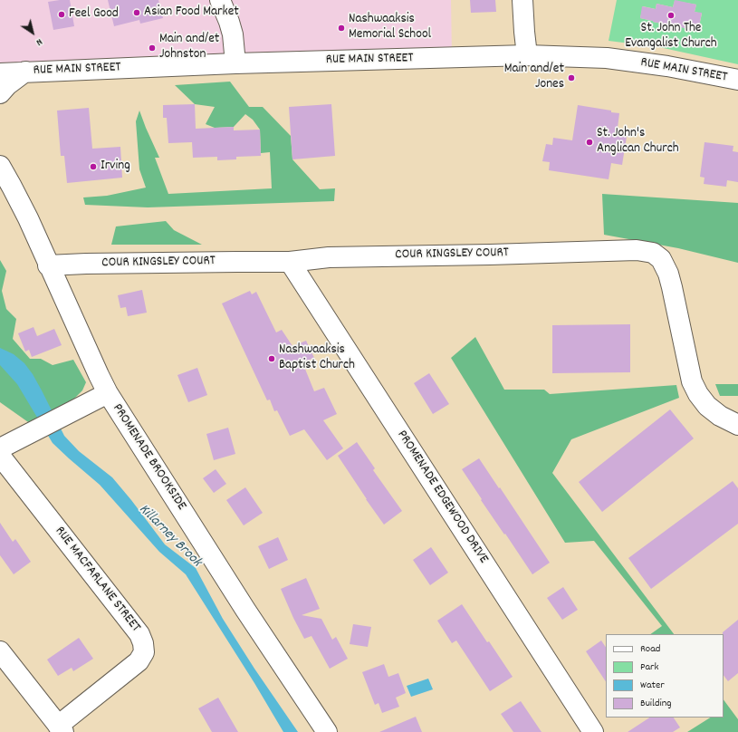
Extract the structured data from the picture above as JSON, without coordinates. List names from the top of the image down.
{
  "streets": {
    "street": [
      "RUE MAIN STREET",
      "COUR KINGSLEY COURT",
      "PROMENADE BROOKSIDE",
      "PROMENADE EDGEWOOD DRIVE",
      "RUE MACFARLANE STREET"
    ]
  },
  "crossings": [
    ["COUR KINGSLEY COURT", "PROMENADE BROOKSIDE"],
    ["COUR KINGSLEY COURT", "PROMENADE EDGEWOOD DRIVE"]
  ],
  "water": ["Killarney Brook"],
  "places": [
    "Asian Food Market",
    "Feel Good",
    "St. John The Evangalist Church",
    "Nashwaaksis Memorial School",
    "Main and/et Johnston",
    "Main and/et Jones",
    "St. John's Anglican Church",
    "Irving",
    "Nashwaaksis Baptist Church"
  ],
  "legend": [
    "Road",
    "Park",
    "Water",
    "Building"
  ],
  "north": "bottom right"
}
